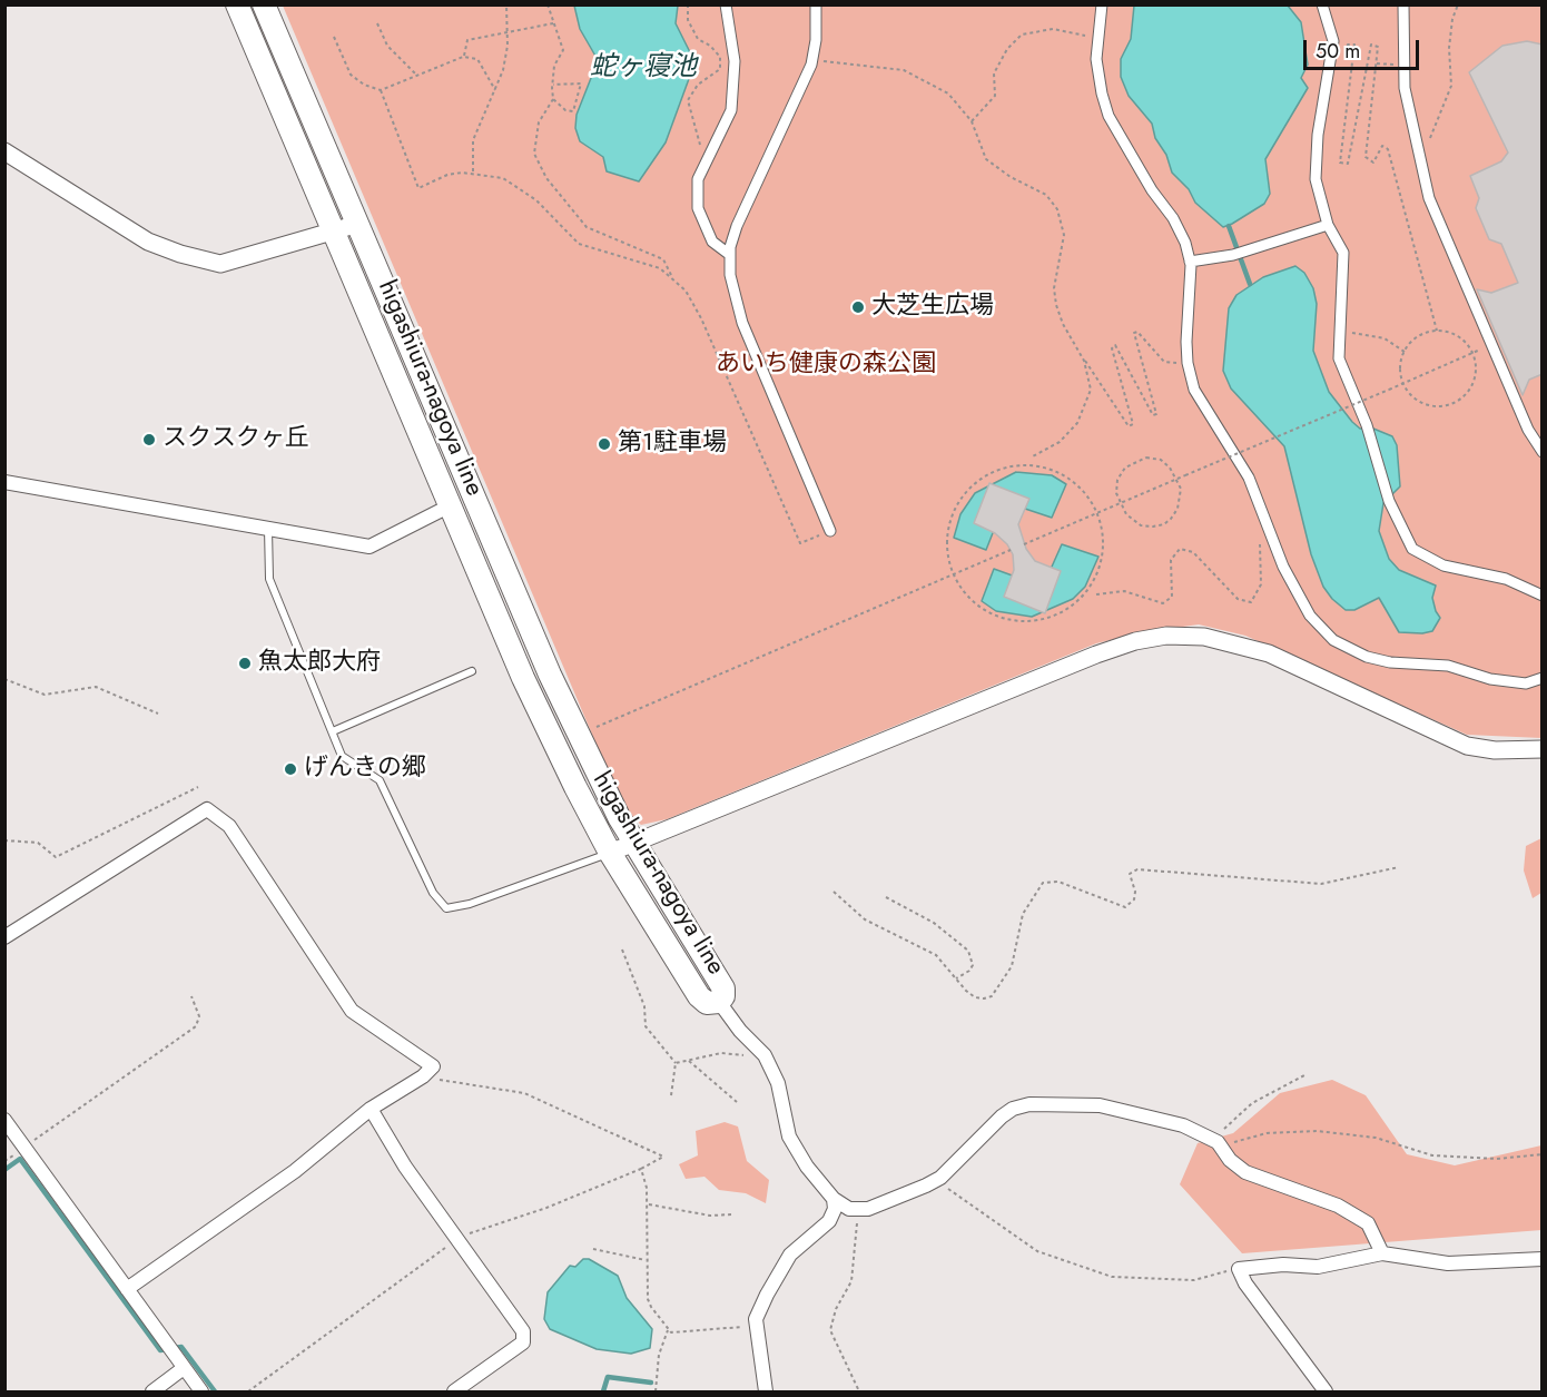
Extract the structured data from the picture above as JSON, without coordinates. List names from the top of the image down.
{
  "streets": {
    "main road": ["higashiura-nagoya line"]
  },
  "water": ["蛇ヶ寝池"],
  "parks": ["あいち健康の森公園"],
  "places": [
    "大芝生広場",
    "スクスクヶ丘",
    "第1駐車場",
    "魚太郎大府",
    "げんきの郷"
  ],
  "scale_bar": "50 m"
}
